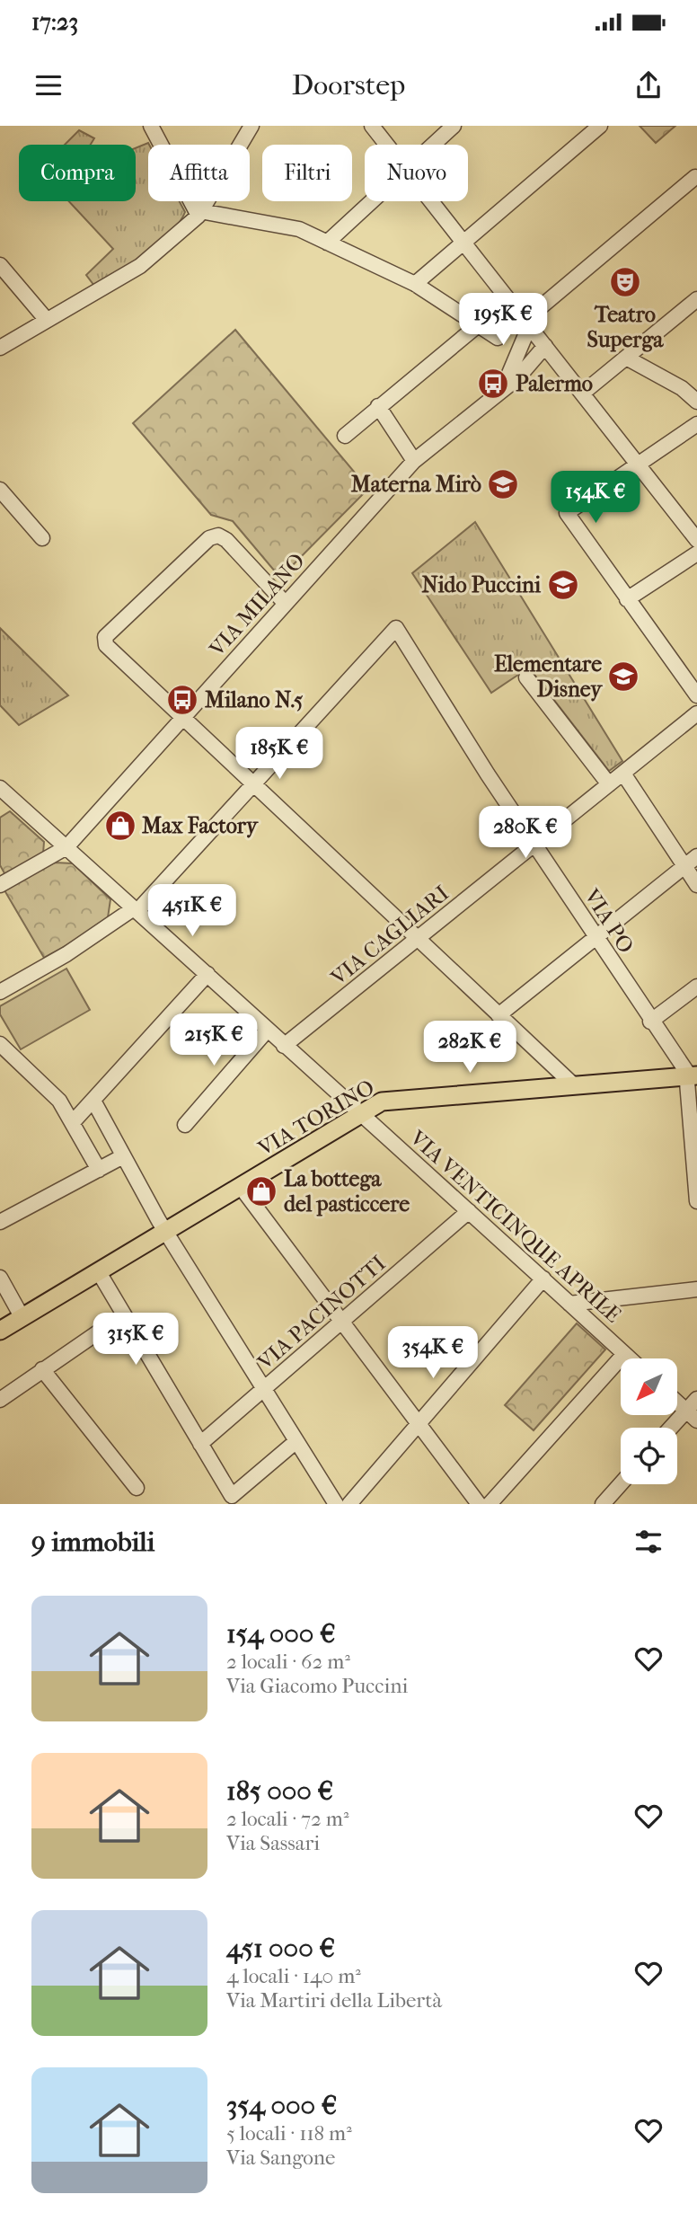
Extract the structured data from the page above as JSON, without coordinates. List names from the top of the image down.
{
  "streets": {
    "main road": ["VIA TORINO"],
    "street": [
      "VIA MILANO",
      "VIA PO",
      "VIA CAGLIARI",
      "VIA VENTICINQUE APRILE",
      "VIA PACINOTTI"
    ]
  },
  "crossings": [
    ["VIA MILANO", "VIA VENTICINQUE APRILE"],
    ["VIA PO", "VIA CAGLIARI"],
    ["VIA PO", "VIA TORINO"],
    ["VIA CAGLIARI", "VIA VENTICINQUE APRILE"],
    ["VIA TORINO", "VIA VENTICINQUE APRILE"],
    ["VIA VENTICINQUE APRILE", "VIA PACINOTTI"]
  ],
  "places": {
    "theatre": ["Teatro Superga"],
    "bus stop": ["Palermo", "Milano N.5"],
    "school or university": ["Materna Mirò", "Nido Puccini", "Elementare Disney"],
    "shop": ["Max Factory", "La bottega del pasticcere"]
  },
  "north": "bottom left",
  "page": {
    "status": "17:23",
    "header": "Doorstep",
    "chip": [
      "Compra",
      "Affitta",
      "Filtri",
      "Nuovo"
    ],
    "price": [
      "195K €",
      "154K €",
      "185K €",
      "280K €",
      "451K €",
      "215K €",
      "282K €",
      "315K €",
      "354K €"
    ],
    "heading": "9 immobili",
    "list": [
      {
        "name": "154 000 €",
        "note": "2 locali · 62 m² · Via Giacomo Puccini"
      },
      {
        "name": "185 000 €",
        "note": "2 locali · 72 m² · Via Sassari"
      },
      {
        "name": "451 000 €",
        "note": "4 locali · 140 m² · Via Martiri della Libertà"
      },
      {
        "name": "354 000 €",
        "note": "5 locali · 118 m² · Via Sangone"
      }
    ]
  }
}
